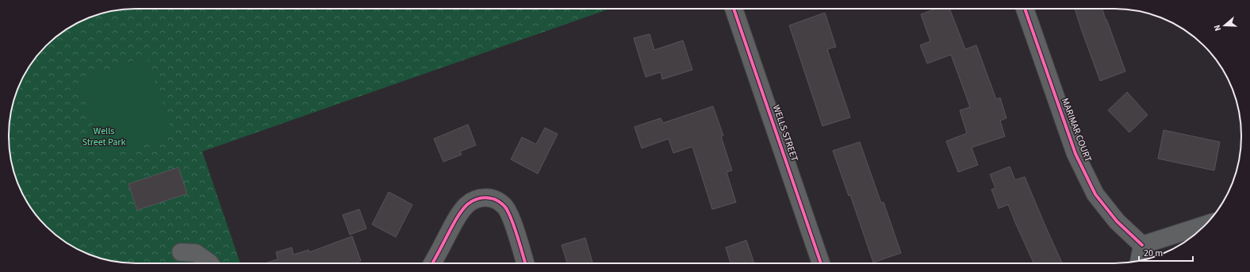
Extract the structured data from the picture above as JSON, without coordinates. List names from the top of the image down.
{
  "streets": {
    "street": ["MARIMAR COURT", "WELLS STREET"]
  },
  "parks": ["Wells Street Park"],
  "scale_bar": "20 m",
  "north": "left"
}
